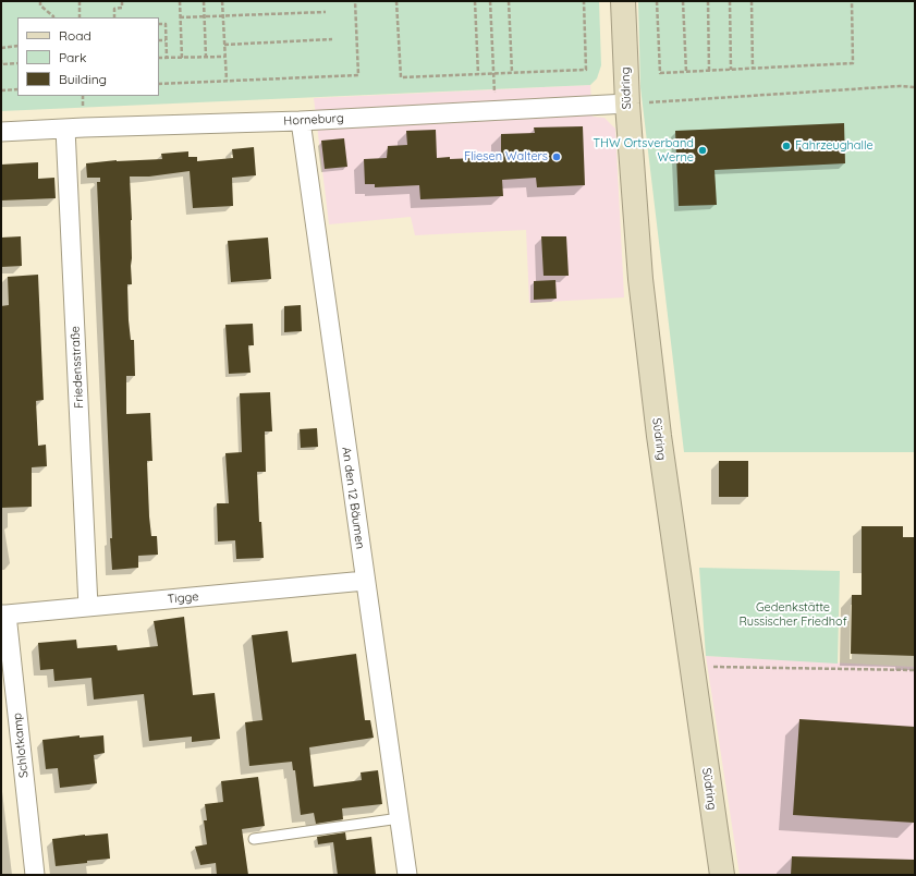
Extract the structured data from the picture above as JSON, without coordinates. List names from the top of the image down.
{
  "streets": {
    "street": [
      "Südring",
      "Horneburg",
      "Friedensstraße",
      "An den 12 Bäumen",
      "Tigge",
      "Schlotkamp"
    ]
  },
  "crossings": [
    ["Südring", "Horneburg"],
    ["Horneburg", "Friedensstraße"],
    ["Horneburg", "An den 12 Bäumen"],
    ["Friedensstraße", "Tigge"],
    ["An den 12 Bäumen", "Tigge"],
    ["Tigge", "Schlotkamp"]
  ],
  "parks": ["Gedenkstätte Russischer Friedhof"],
  "places": ["Fahrzeughalle", "THW Ortsverband Werne", "Fliesen Walters"],
  "legend": ["Road", "Park", "Building"]
}
